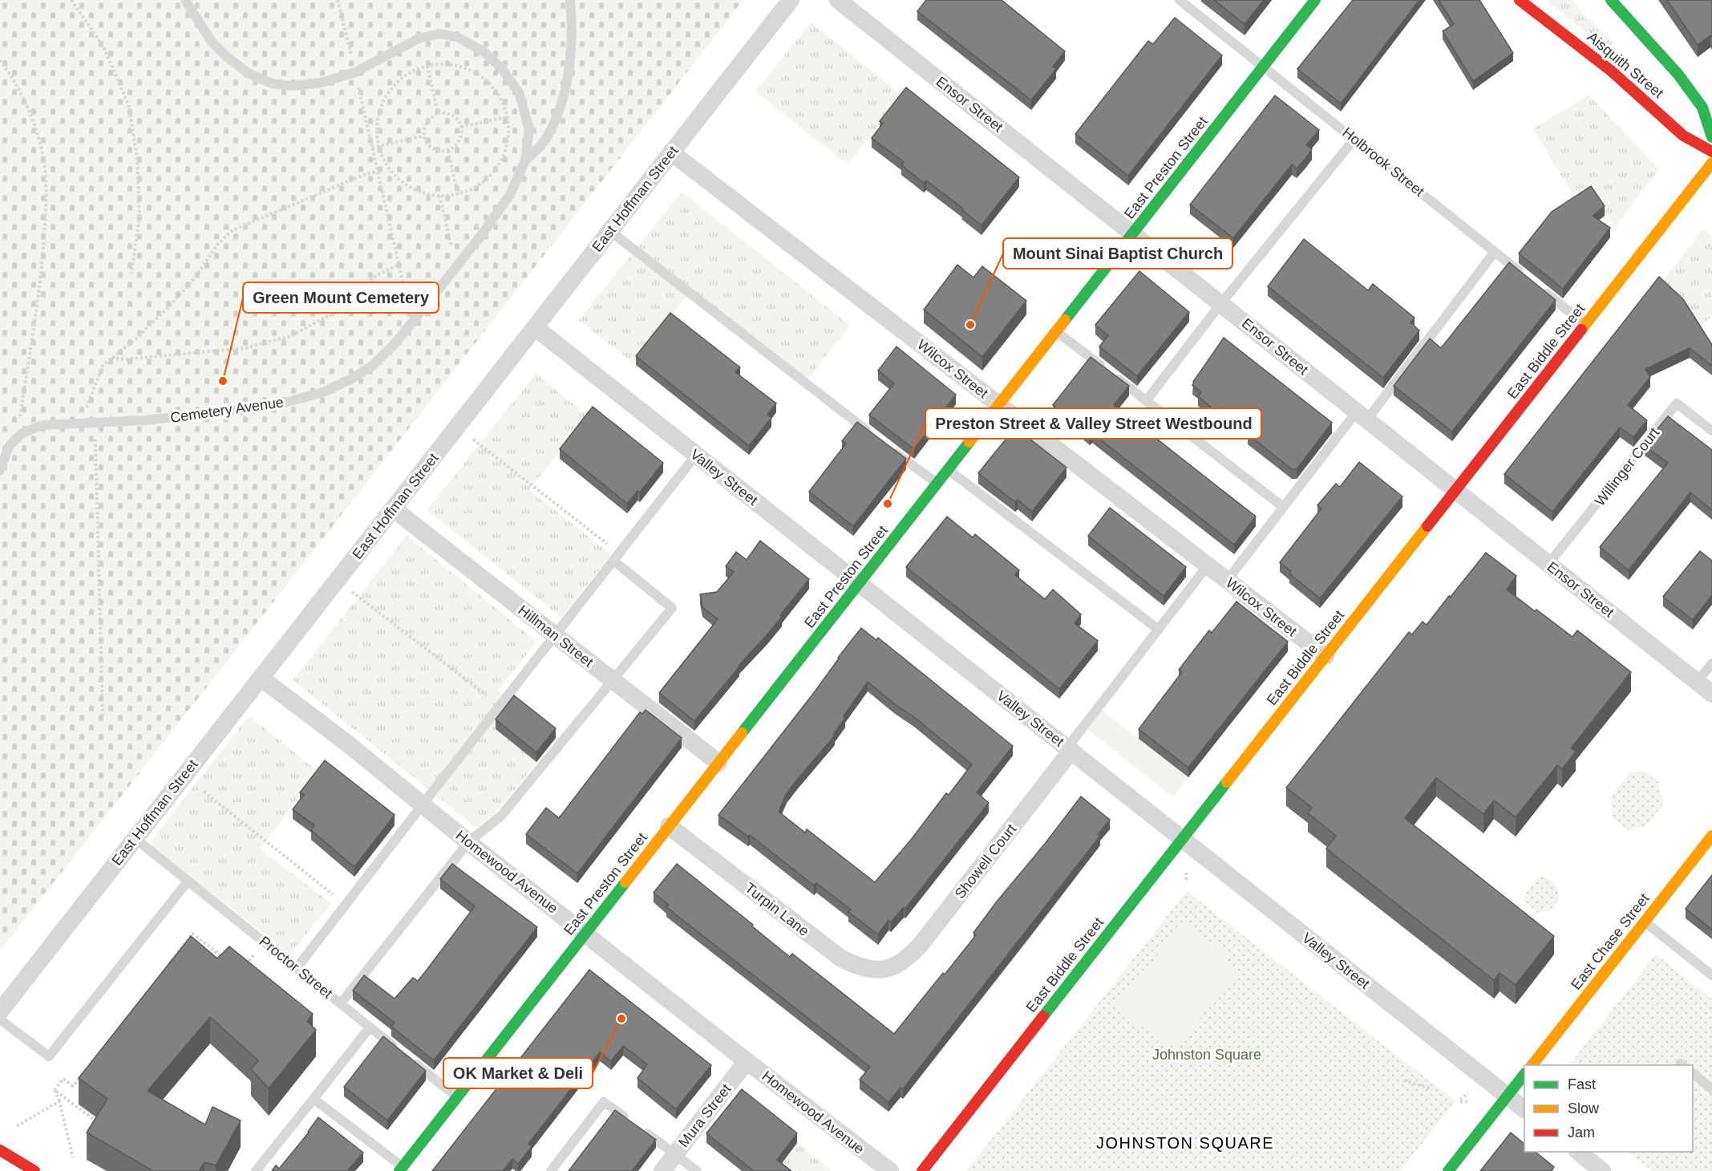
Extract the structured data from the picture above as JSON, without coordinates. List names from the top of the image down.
{
  "streets": {
    "main road": [
      "Aisquith Street",
      "East Preston Street",
      "East Biddle Street",
      "East Chase Street"
    ],
    "street": [
      "Ensor Street",
      "East Hoffman Street",
      "Wilcox Street",
      "Valley Street",
      "Hillman Street",
      "Showell Court",
      "Homewood Avenue",
      "Turpin Lane",
      "Mura Street"
    ],
    "lane": [
      "Holbrook Street",
      "Cemetery Avenue",
      "Willinger Court",
      "Proctor Street"
    ]
  },
  "crossings": [
    ["Ensor Street", "East Preston Street"],
    ["Ensor Street", "East Biddle Street"],
    ["Ensor Street", "Willinger Court"],
    ["Holbrook Street", "East Preston Street"],
    ["East Preston Street", "Wilcox Street"],
    ["East Preston Street", "Valley Street"],
    ["East Preston Street", "Hillman Street"],
    ["East Preston Street", "Homewood Avenue"],
    ["East Preston Street", "Turpin Lane"],
    ["East Hoffman Street", "Wilcox Street"],
    ["East Hoffman Street", "Valley Street"],
    ["East Hoffman Street", "Hillman Street"],
    ["East Hoffman Street", "Homewood Avenue"],
    ["East Hoffman Street", "Proctor Street"],
    ["East Biddle Street", "Wilcox Street"],
    ["East Biddle Street", "Valley Street"],
    ["Valley Street", "Showell Court"],
    ["Showell Court", "Turpin Lane"],
    ["Homewood Avenue", "Mura Street"]
  ],
  "districts": ["JOHNSTON SQUARE"],
  "parks": ["Johnston Square"],
  "places": [
    "Mount Sinai Baptist Church",
    "Green Mount Cemetery",
    "Preston Street & Valley Street Westbound",
    "OK Market & Deli"
  ],
  "legend": ["Fast", "Slow", "Jam"]
}
